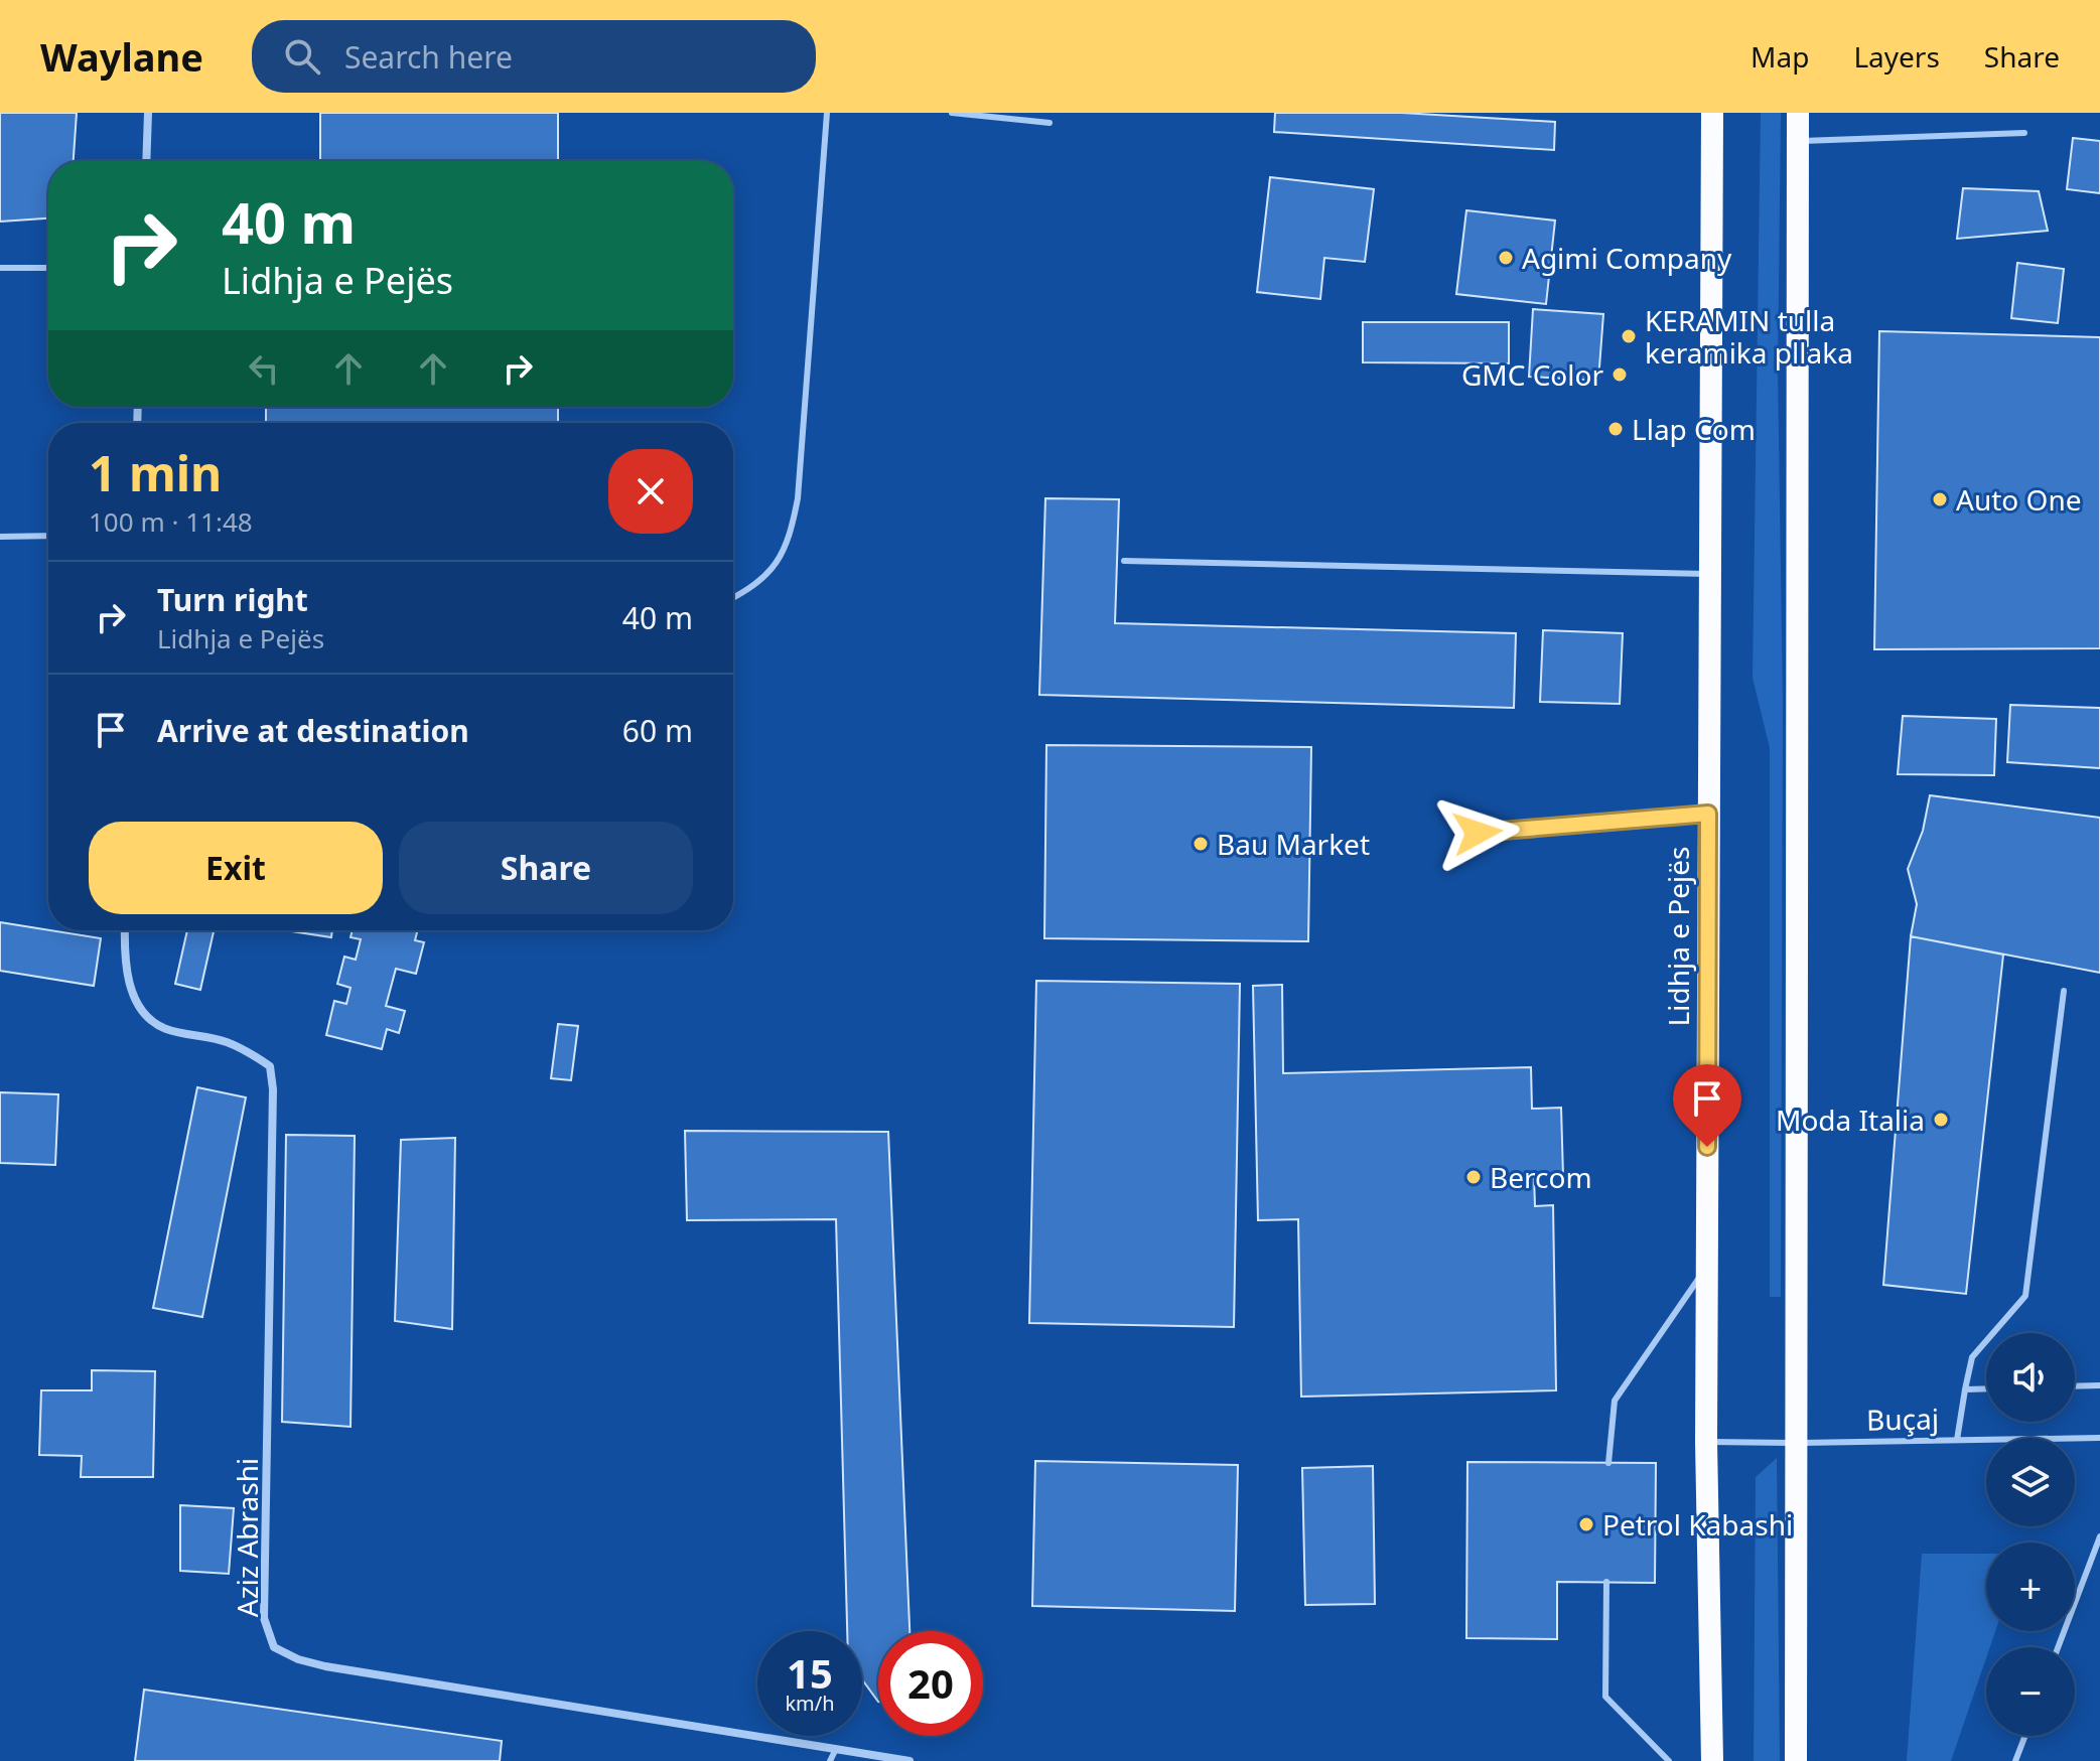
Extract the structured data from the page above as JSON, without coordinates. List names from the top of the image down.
{
  "streets": {
    "highway": ["Lidhja e Pejës"],
    "street": ["Aziz Abrashi"],
    "lane": ["Buçaj"]
  },
  "crossings": [
    ["Lidhja e Pejës", "Buçaj"]
  ],
  "places": [
    "Agimi Company",
    "KERAMIN tulla keramika pllaka",
    "GMC Color",
    "Llap Com",
    "Auto One",
    "Bau Market",
    "Moda Italia",
    "Bercom",
    "Petrol Kabashi"
  ],
  "page": {
    "header": "Waylane",
    "search": "Search here",
    "nav": ["Map", "Layers", "Share"],
    "turn": ["40 m", "Lidhja e Pejës"],
    "heading": ["1 min", "100 m · 11:48"],
    "list": [
      {
        "name": "Turn right",
        "note": "Lidhja e Pejës",
        "value": "40 m"
      },
      {
        "name": "Arrive at destination",
        "value": "60 m"
      }
    ],
    "buttons": ["Exit", "Share"],
    "map_buttons": ["+", "−"],
    "speed": "15 km/h",
    "limit": "20"
  }
}
